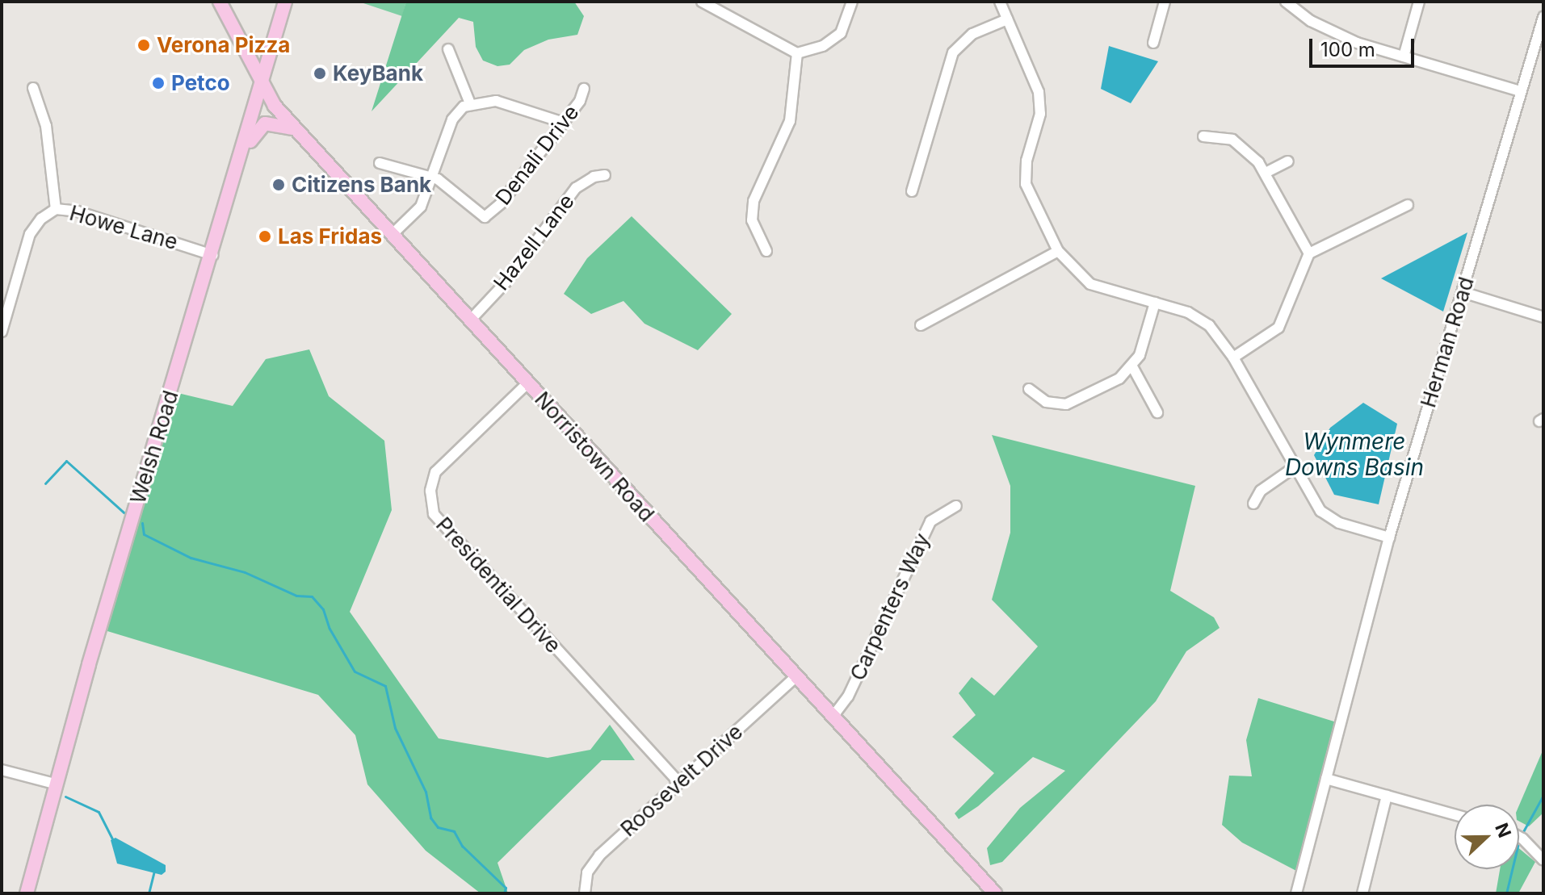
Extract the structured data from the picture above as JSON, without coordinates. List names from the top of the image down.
{
  "streets": {
    "main road": ["Welsh Road", "Norristown Road"],
    "street": [
      "Denali Drive",
      "Howe Lane",
      "Hazell Lane",
      "Herman Road",
      "Presidential Drive",
      "Carpenters Way",
      "Roosevelt Drive"
    ]
  },
  "crossings": [
    ["Howe Lane", "Welsh Road"],
    ["Hazell Lane", "Norristown Road"],
    ["Welsh Road", "Norristown Road"],
    ["Norristown Road", "Presidential Drive"],
    ["Norristown Road", "Carpenters Way"],
    ["Norristown Road", "Roosevelt Drive"],
    ["Presidential Drive", "Roosevelt Drive"]
  ],
  "water": ["Wynmere Downs Basin"],
  "places": [
    "Verona Pizza",
    "KeyBank",
    "Petco",
    "Citizens Bank",
    "Las Fridas"
  ],
  "scale_bar": "100 m",
  "north": "right"
}
